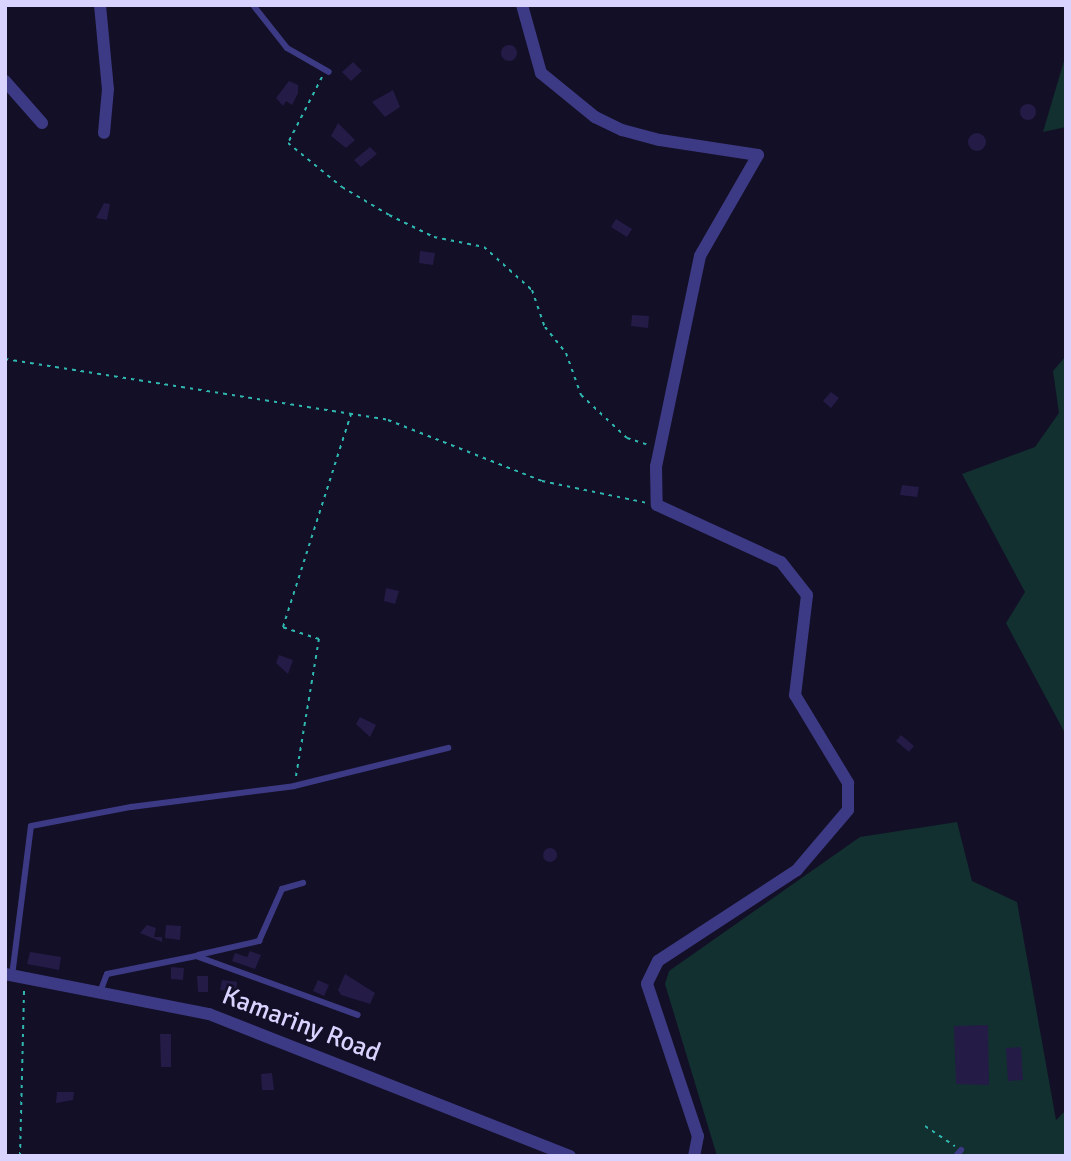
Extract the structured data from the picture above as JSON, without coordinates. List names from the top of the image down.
{
  "streets": {
    "street": ["Kamariny Road"]
  }
}
